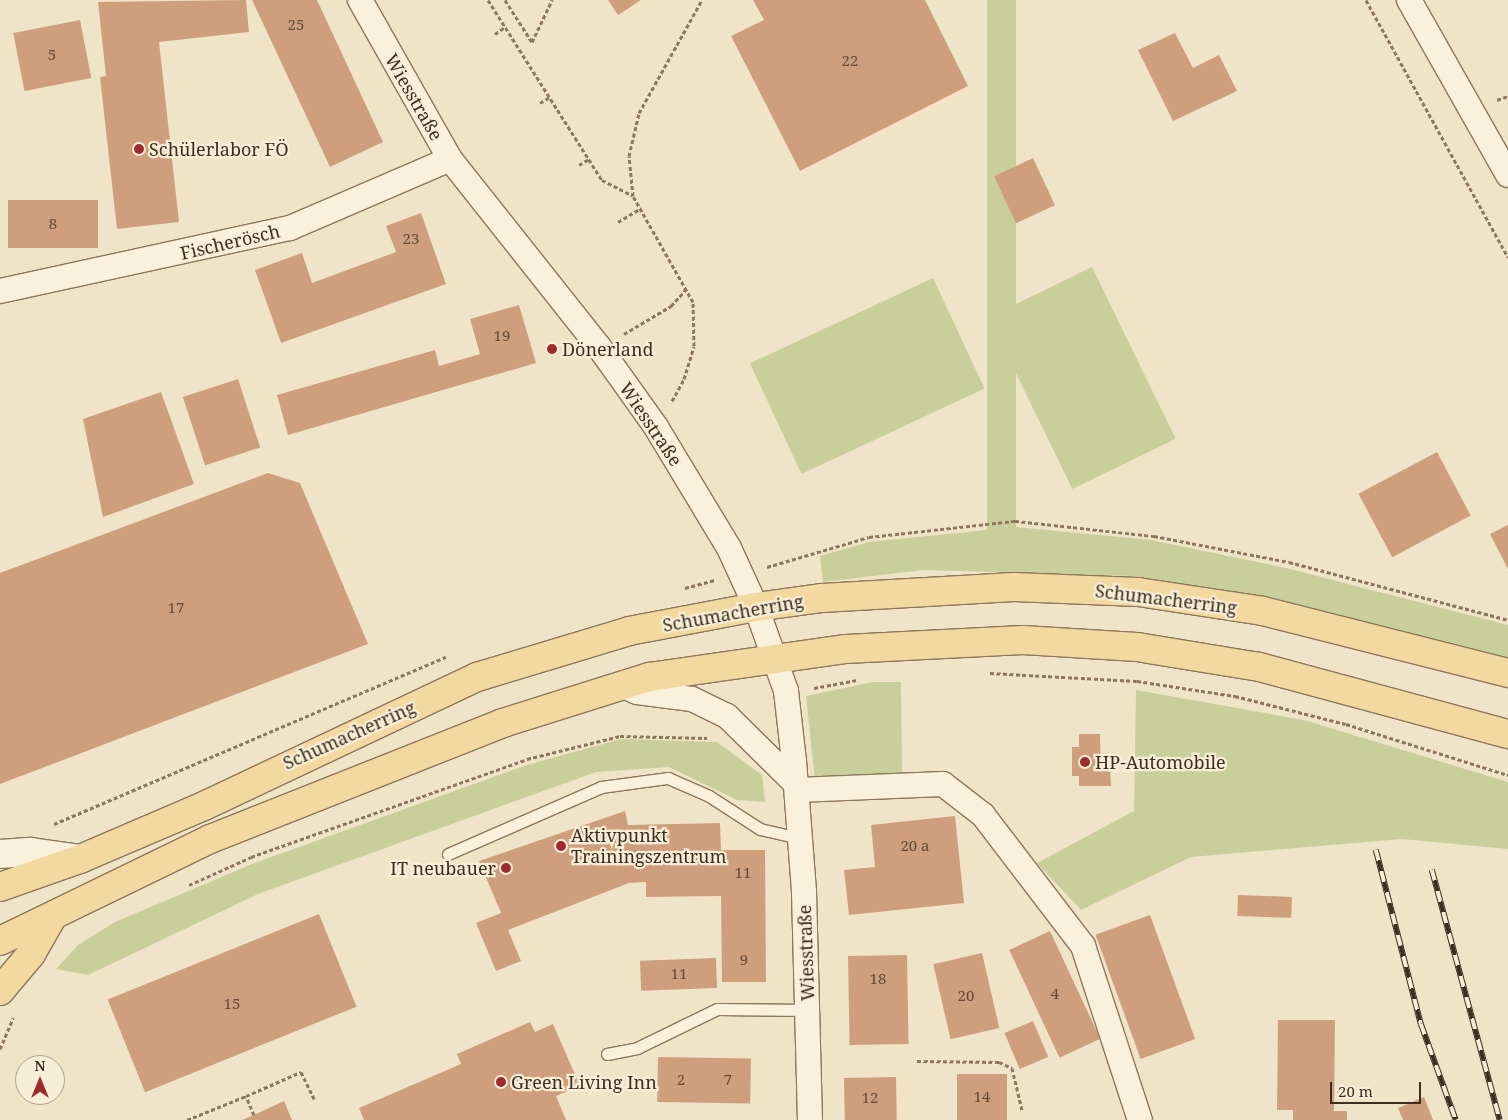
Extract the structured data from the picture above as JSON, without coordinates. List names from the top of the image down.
{
  "streets": {
    "main road": ["Schumacherring"],
    "street": ["Wiesstraße", "Fischerösch"]
  },
  "crossings": [
    ["Wiesstraße", "Fischerösch"],
    ["Wiesstraße", "Schumacherring"]
  ],
  "places": [
    "Schülerlabor FÖ",
    "Dönerland",
    "HP-Automobile",
    "Aktivpunkt Trainingszentrum",
    "IT neubauer",
    "Green Living Inn"
  ],
  "house_numbers": [
    "25",
    "5",
    "22",
    "8",
    "23",
    "19",
    "17",
    "20 a",
    "11",
    "9",
    "11",
    "18",
    "4",
    "20",
    "15",
    "2",
    "7",
    "14",
    "12"
  ],
  "scale_bar": "20 m",
  "north": "top"
}
